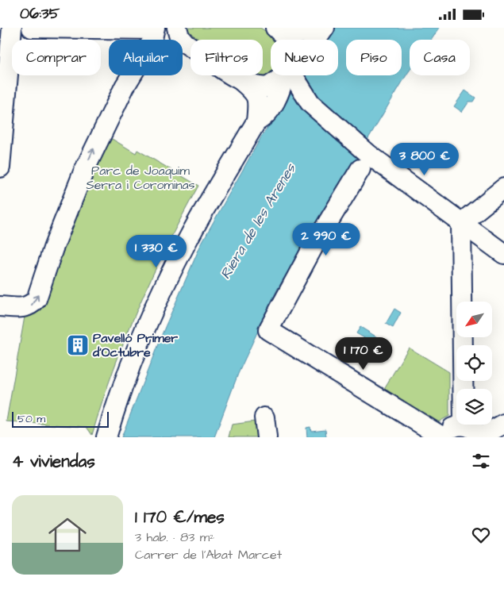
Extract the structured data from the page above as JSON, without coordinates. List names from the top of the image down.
{
  "water": ["Riera de les Arenes"],
  "parks": ["Parc de Joaquim Serra i Corominas"],
  "places": {
    "building": ["Pavelló Primer d'Octubre"]
  },
  "scale_bar": "50 m",
  "north": "bottom left",
  "page": {
    "status": "06:35",
    "chip": [
      "Comprar",
      "Alquilar",
      "Filtros",
      "Nuevo",
      "Piso",
      "Casa"
    ],
    "price": [
      "3 800 €",
      "2 990 €",
      "1 330 €",
      "1 170 €"
    ],
    "scale": "50 m",
    "heading": "4 viviendas",
    "list": [
      {
        "name": "1 170 €/mes",
        "note": "3 hab. · 83 m² · Carrer de l'Abat Marcet"
      }
    ]
  }
}
